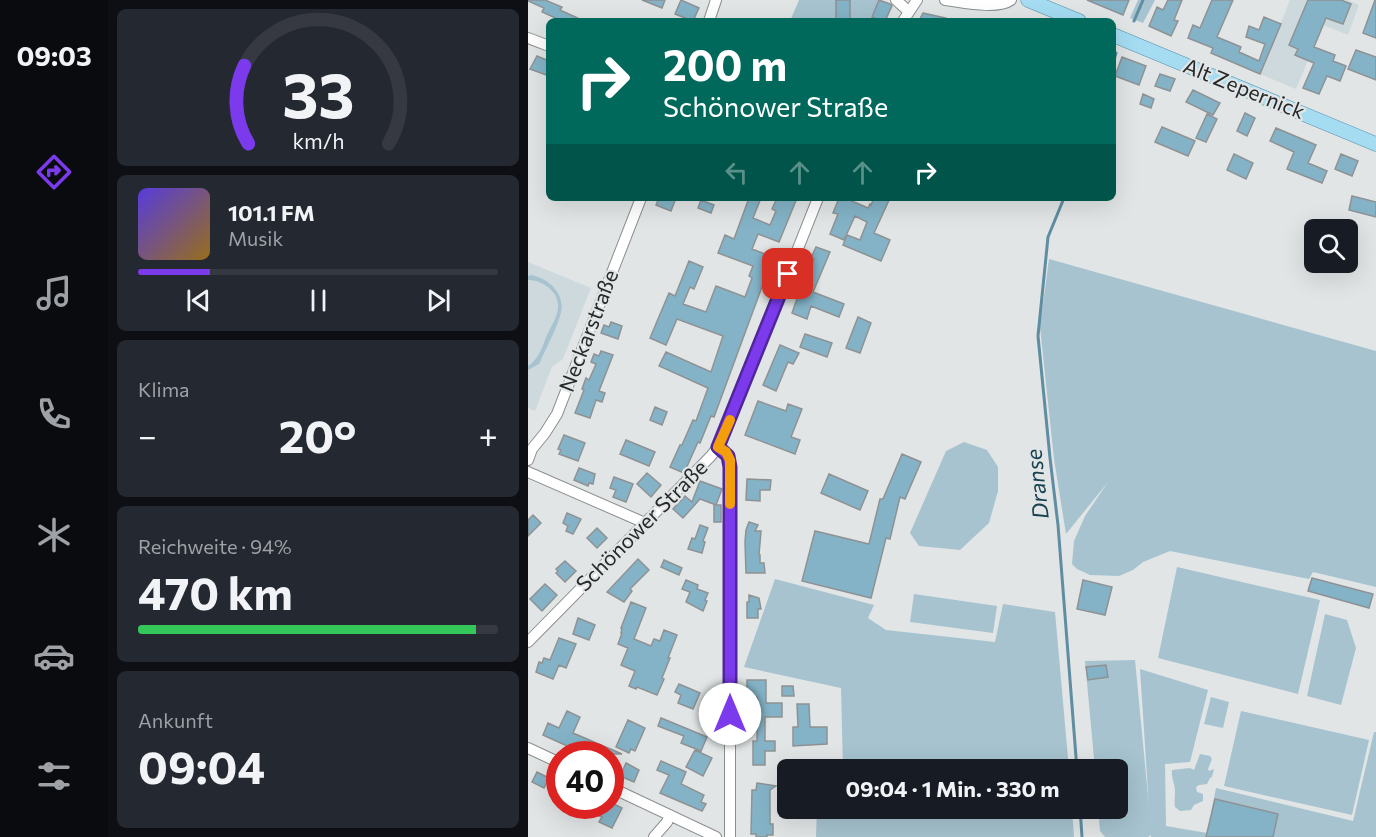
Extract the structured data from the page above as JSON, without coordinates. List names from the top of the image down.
{
  "streets": {
    "main road": ["Alt Zepernick"],
    "street": ["Neckarstraße", "Schönower Straße"]
  },
  "water": ["Dranse"],
  "page": {
    "tabs": "09:03",
    "turn": ["200 m", "Schönower Straße"],
    "song": ["101.1 FM", "Musik"],
    "tile": [
      "Klima",
      ["Reichweite · 94%", "470 km"],
      ["Ankunft", "09:04"]
    ],
    "heat": ["−", "20°", "+"],
    "limit": "40",
    "trip": "09:04 · 1 Min. · 330 m",
    "gauge": ["33", "km/h"]
  }
}
